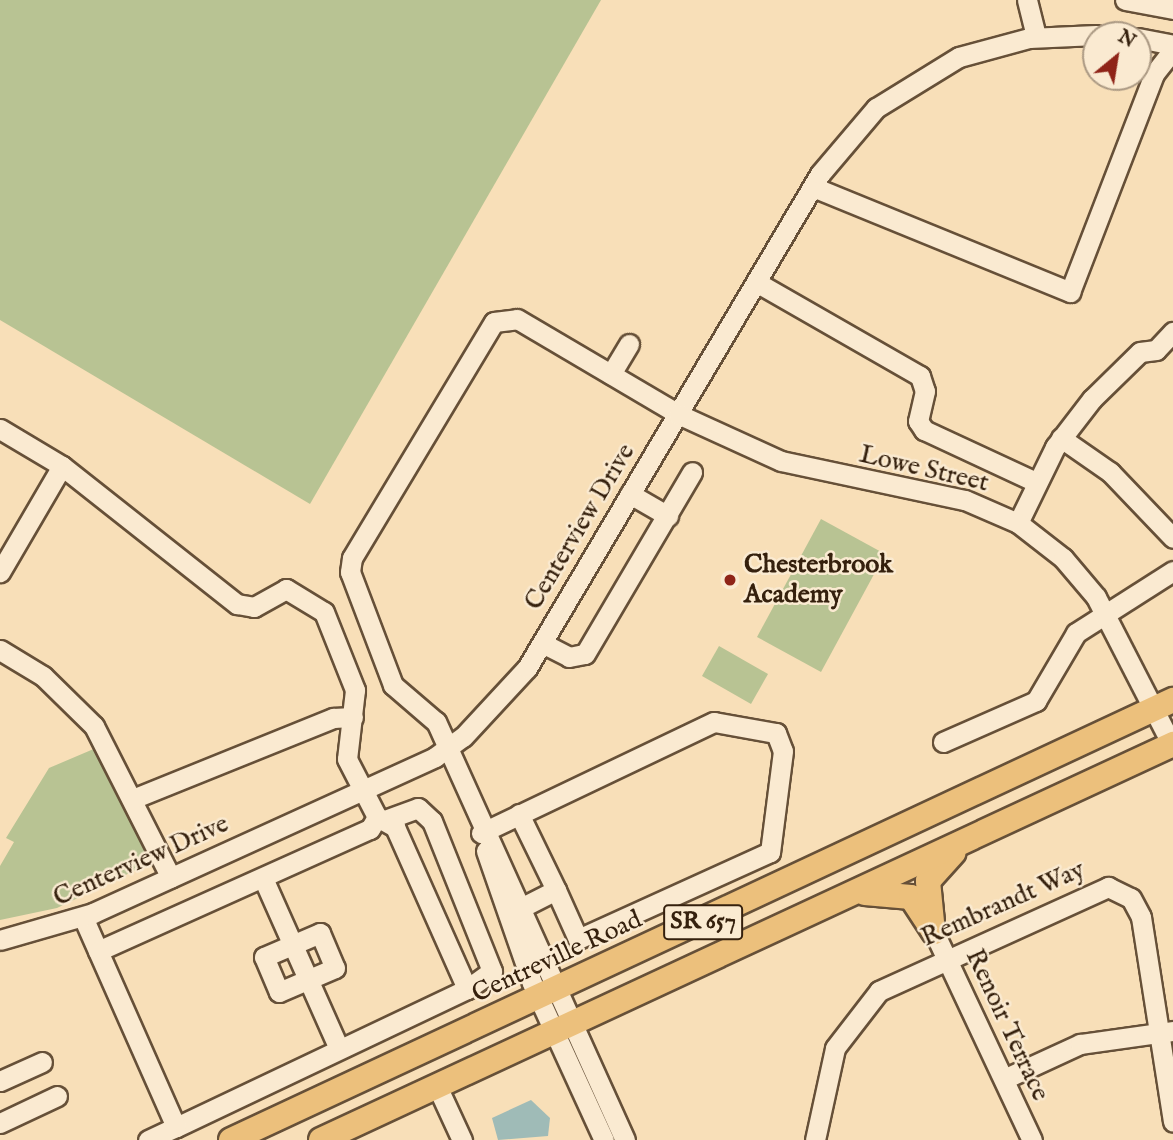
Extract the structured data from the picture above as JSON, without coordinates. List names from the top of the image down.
{
  "streets": {
    "main road": ["SR 657", "Centreville Road"],
    "street": [
      "Lowe Street",
      "Centerview Drive",
      "Rembrandt Way",
      "Renoir Terrace"
    ]
  },
  "crossings": [
    ["Lowe Street", "Centerview Drive"],
    ["Lowe Street", "SR 657"],
    ["Lowe Street", "Centreville Road"],
    ["Rembrandt Way", "Renoir Terrace"]
  ],
  "places": ["Chesterbrook Academy"],
  "north": "top right"
}
